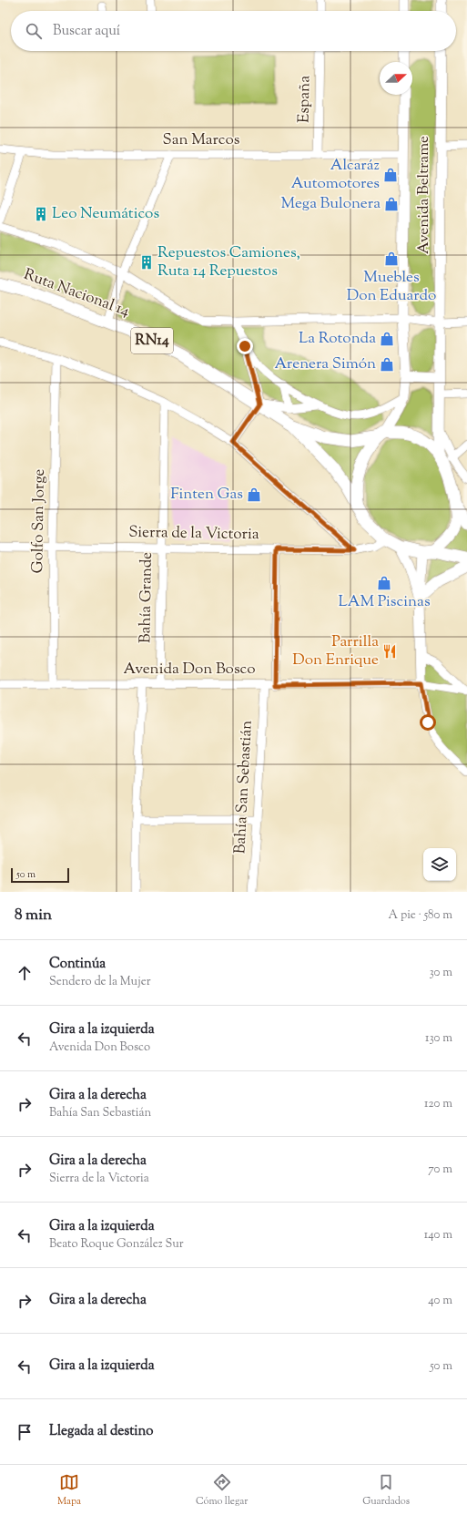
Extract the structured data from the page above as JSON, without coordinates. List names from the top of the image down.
{
  "streets": {
    "highway": ["Ruta Nacional 14", "RN14"],
    "main road": ["Avenida Beltrame"],
    "street": [
      "España",
      "San Marcos",
      "Golfo San Jorge",
      "Sierra de la Victoria",
      "Bahía Grande",
      "Avenida Don Bosco",
      "Bahía San Sebastián"
    ]
  },
  "crossings": [
    ["España", "San Marcos"],
    ["San Marcos", "Avenida Beltrame"],
    ["Avenida Beltrame", "Ruta Nacional 14"],
    ["Avenida Beltrame", "Sierra de la Victoria"],
    ["Ruta Nacional 14", "Sierra de la Victoria"],
    ["Golfo San Jorge", "Sierra de la Victoria"],
    ["Golfo San Jorge", "Avenida Don Bosco"],
    ["Sierra de la Victoria", "Bahía Grande"],
    ["Bahía Grande", "Avenida Don Bosco"],
    ["Avenida Don Bosco", "Bahía San Sebastián"]
  ],
  "places": {
    "shop": [
      "Alcaráz Automotores",
      "Mega Bulonera",
      "Muebles Don Eduardo",
      "La Rotonda",
      "Arenera Simón",
      "Finten Gas",
      "LAM Piscinas"
    ],
    "building": ["Leo Neumáticos", "Repuestos Camiones, Ruta 14 Repuestos"],
    "restaurant": ["Parrilla Don Enrique"]
  },
  "scale_bar": "50 m",
  "north": "right",
  "page": {
    "search": "Buscar aquí",
    "scale": "50 m",
    "heading": ["8 min", "A pie · 580 m"],
    "list": [
      ["Continúa", "Sendero de la Mujer", "30 m"],
      ["Gira a la izquierda", "Avenida Don Bosco", "130 m"],
      ["Gira a la derecha", "Bahía San Sebastián", "120 m"],
      ["Gira a la derecha", "Sierra de la Victoria", "70 m"],
      ["Gira a la izquierda", "Beato Roque González Sur", "140 m"],
      ["Gira a la derecha", "40 m"],
      ["Gira a la izquierda", "50 m"],
      "Llegada al destino"
    ],
    "nav": ["Mapa", "Cómo llegar", "Guardados"]
  }
}
